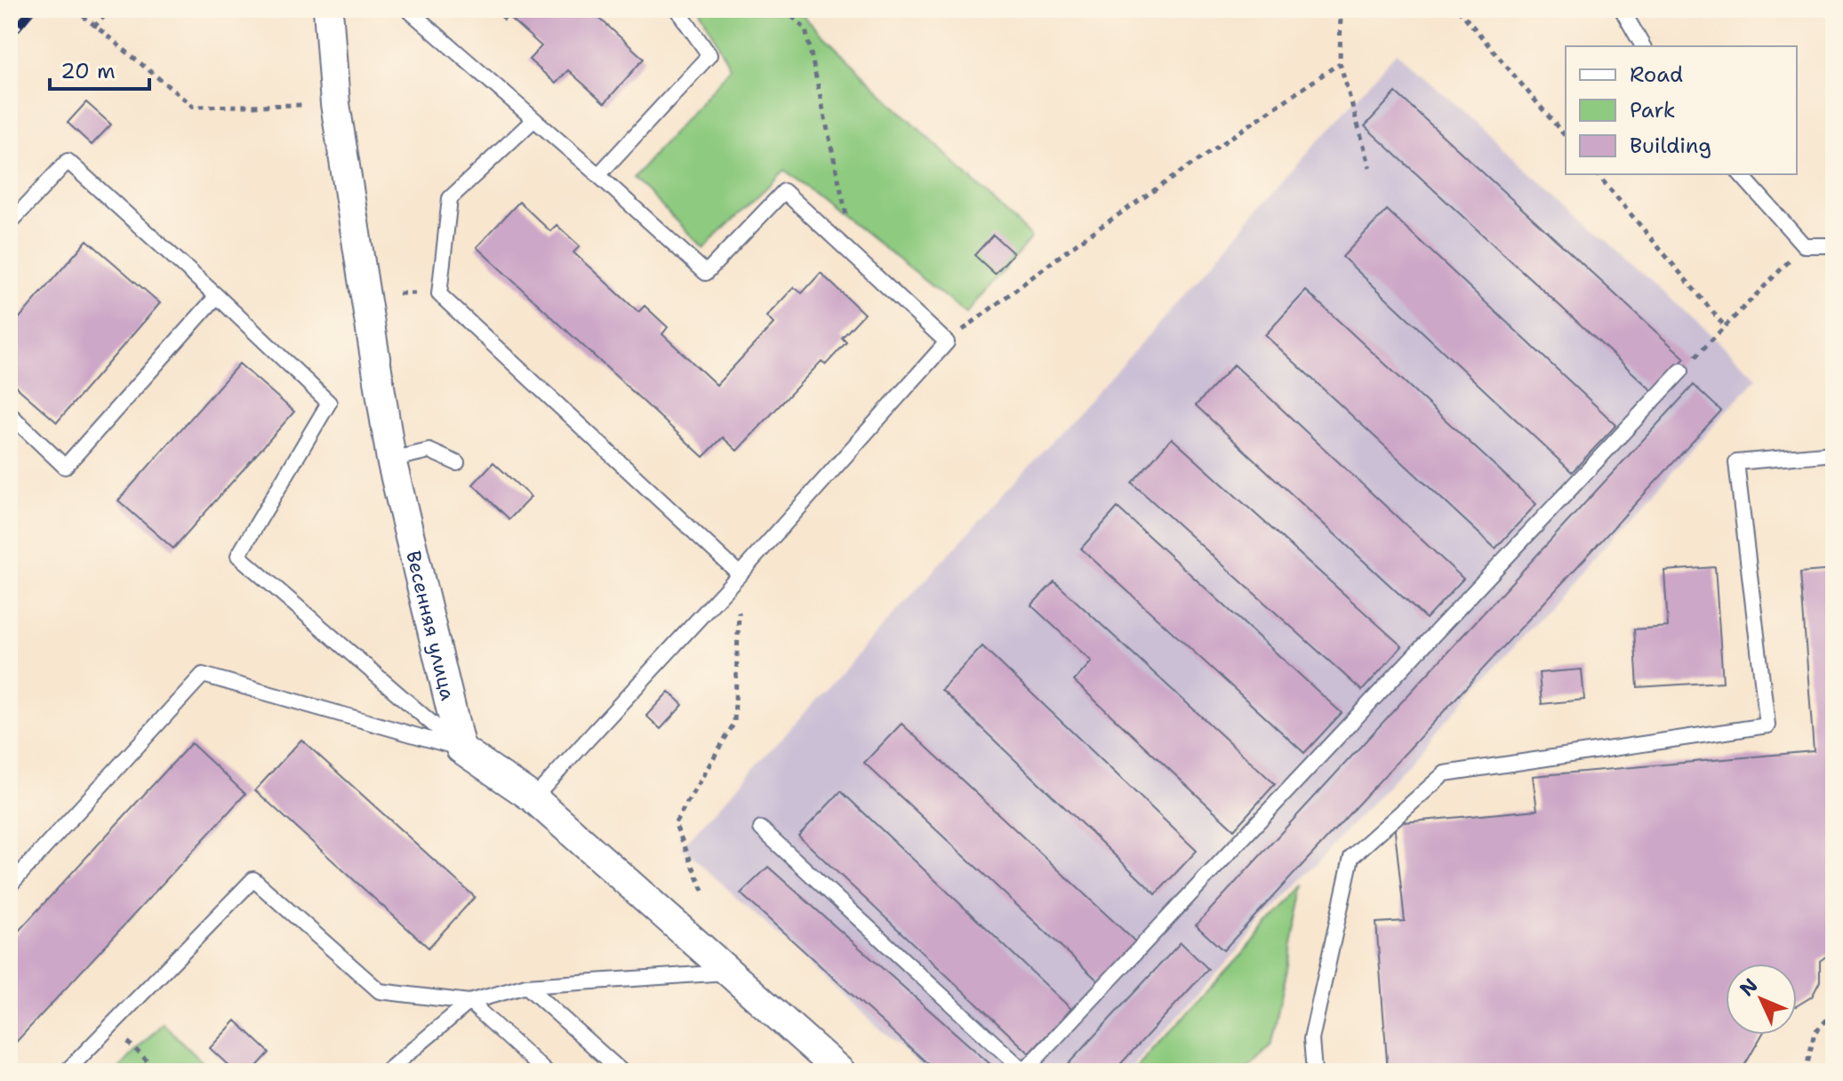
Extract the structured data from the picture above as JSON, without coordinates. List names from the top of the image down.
{
  "streets": {
    "street": ["Весенняя улица"]
  },
  "legend": ["Road", "Park", "Building"],
  "scale_bar": "20 m",
  "north": "top left"
}
